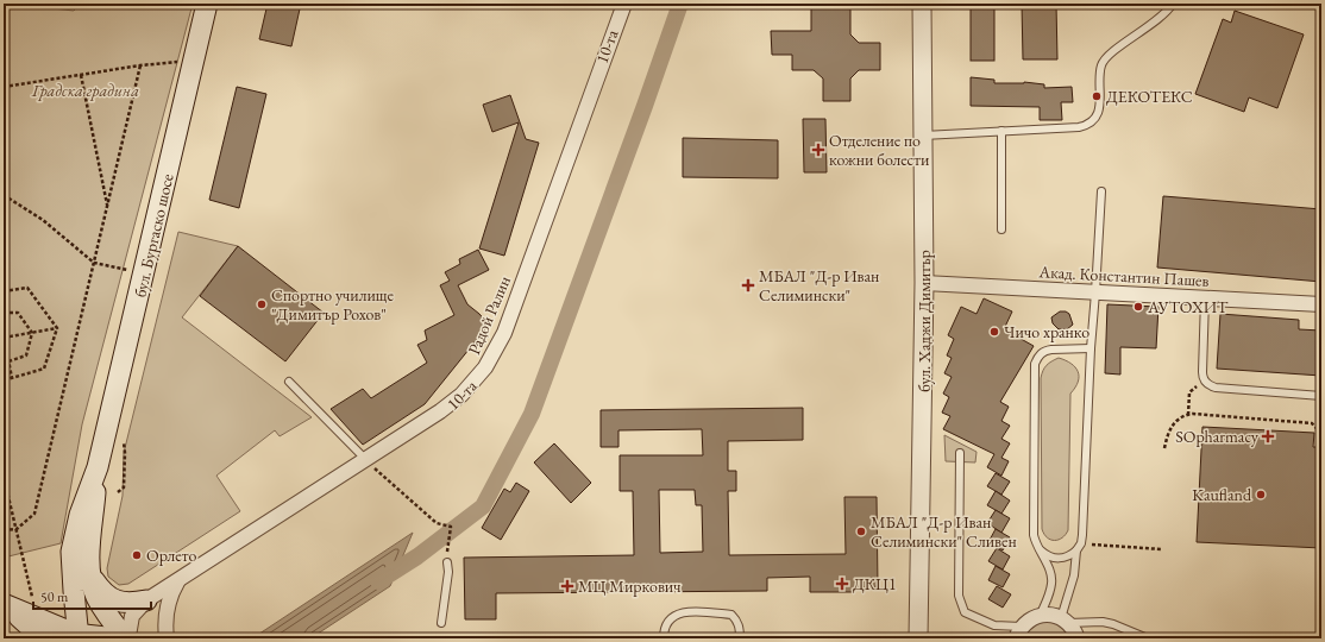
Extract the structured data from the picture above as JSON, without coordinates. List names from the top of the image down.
{
  "streets": {
    "main road": ["бул. Бургаско шосе"],
    "street": ["Акад. Константин Пашев", "Радой Ралин", "бул. Хаджи Димитър"]
  },
  "crossings": [
    ["бул. Бургаско шосе", "Радой Ралин"],
    ["Акад. Константин Пашев", "бул. Хаджи Димитър"]
  ],
  "parks": ["Градска градина"],
  "places": {
    "other": [
      "ДЕКОТЕКС",
      "Спортно училище \"Димитър Рохов\"",
      "АУТОХИТ",
      "Чичо хранко",
      "Kaufland",
      "МБАЛ \"Д-р Иван Селимински\" Сливен",
      "Орлето"
    ],
    "health": [
      "Отделение по кожни болести",
      "МБАЛ \"Д-р Иван Селимински\"",
      "SOpharmacy",
      "ДКЦ1",
      "МЦ Миркович"
    ]
  },
  "scale_bar": "50 m"
}
